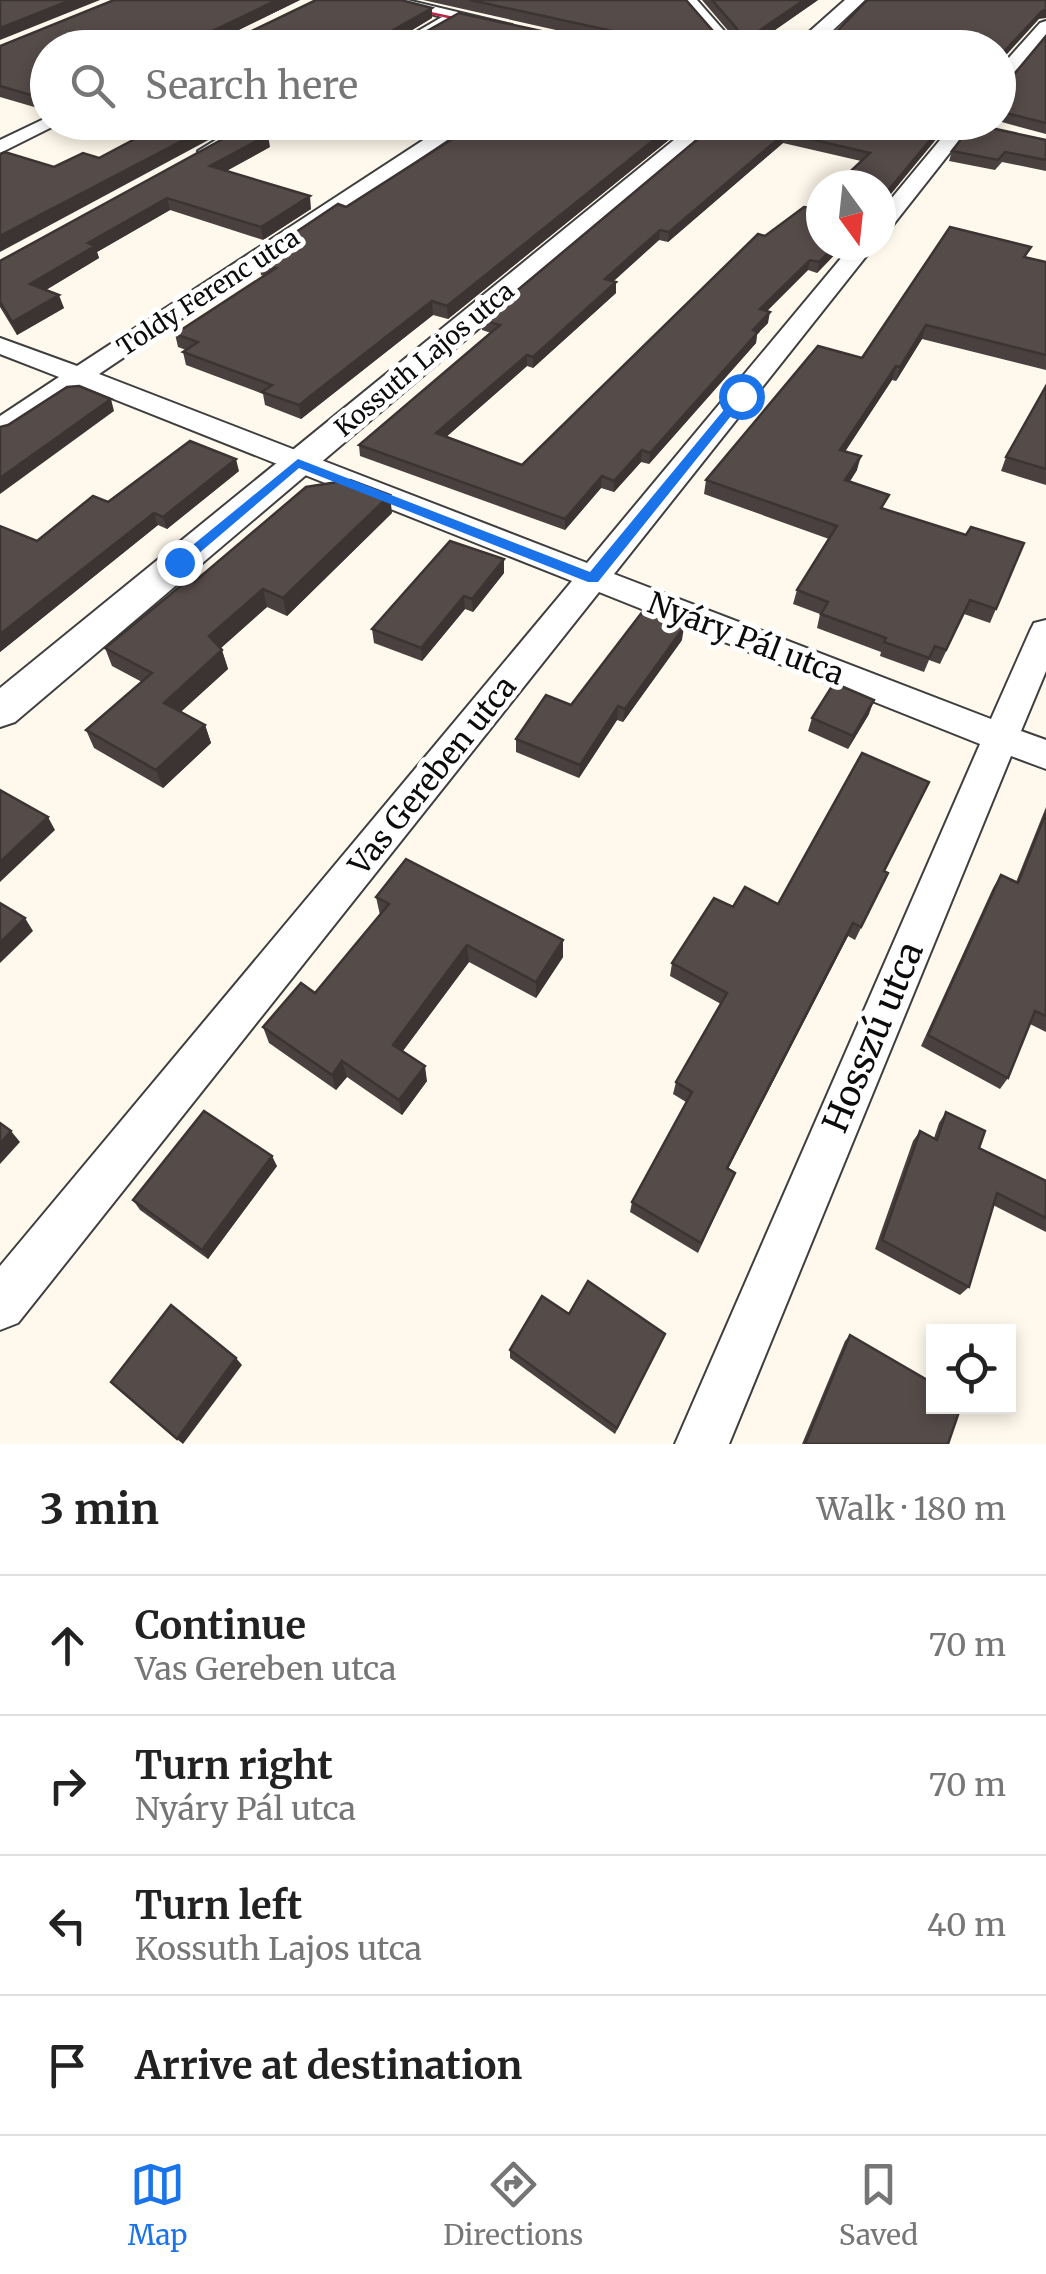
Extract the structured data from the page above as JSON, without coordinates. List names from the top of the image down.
{
  "streets": {
    "street": [
      "Toldy Ferenc utca",
      "Kossuth Lajos utca",
      "Nyáry Pál utca",
      "Vas Gereben utca",
      "Hosszú utca"
    ]
  },
  "crossings": [
    ["Toldy Ferenc utca", "Nyáry Pál utca"],
    ["Kossuth Lajos utca", "Nyáry Pál utca"],
    ["Nyáry Pál utca", "Vas Gereben utca"],
    ["Nyáry Pál utca", "Hosszú utca"]
  ],
  "north": "bottom",
  "page": {
    "search": "Search here",
    "heading": ["3 min", "Walk · 180 m"],
    "list": [
      ["Continue", "Vas Gereben utca", "70 m"],
      ["Turn right", "Nyáry Pál utca", "70 m"],
      ["Turn left", "Kossuth Lajos utca", "40 m"],
      "Arrive at destination"
    ],
    "nav": ["Map", "Directions", "Saved"]
  }
}
